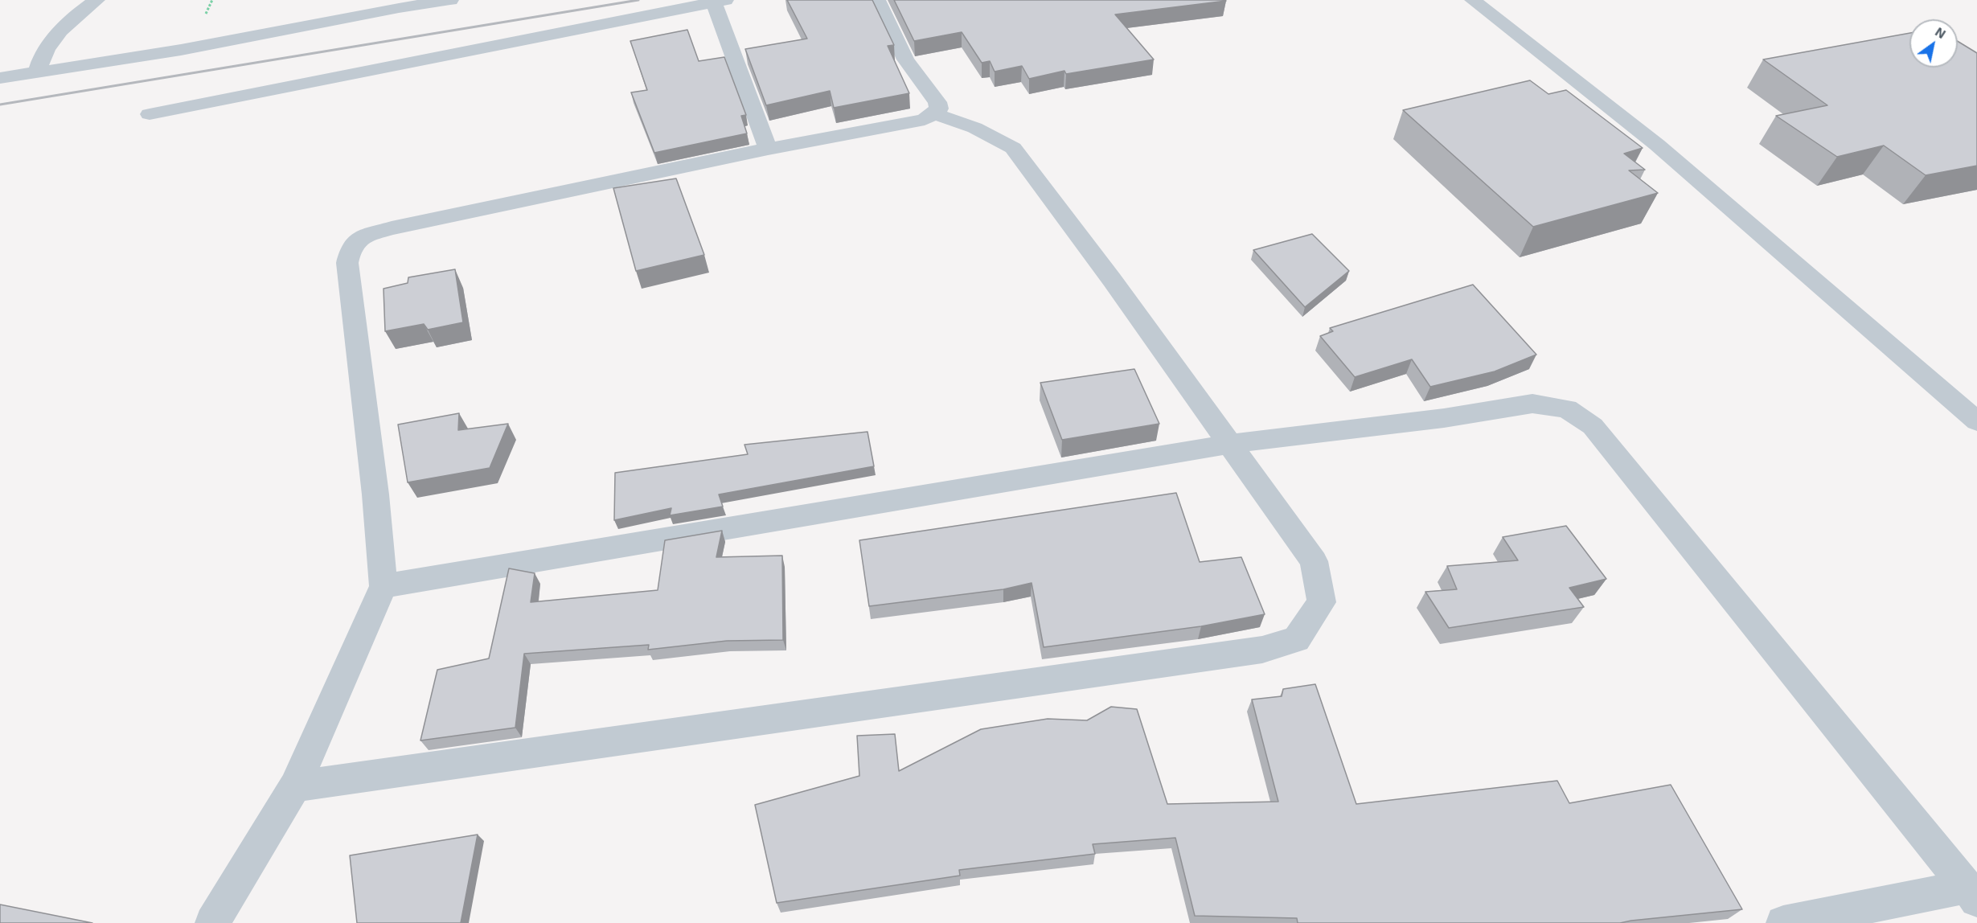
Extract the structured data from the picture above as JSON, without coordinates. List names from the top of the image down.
{
  "north": "top right"
}
